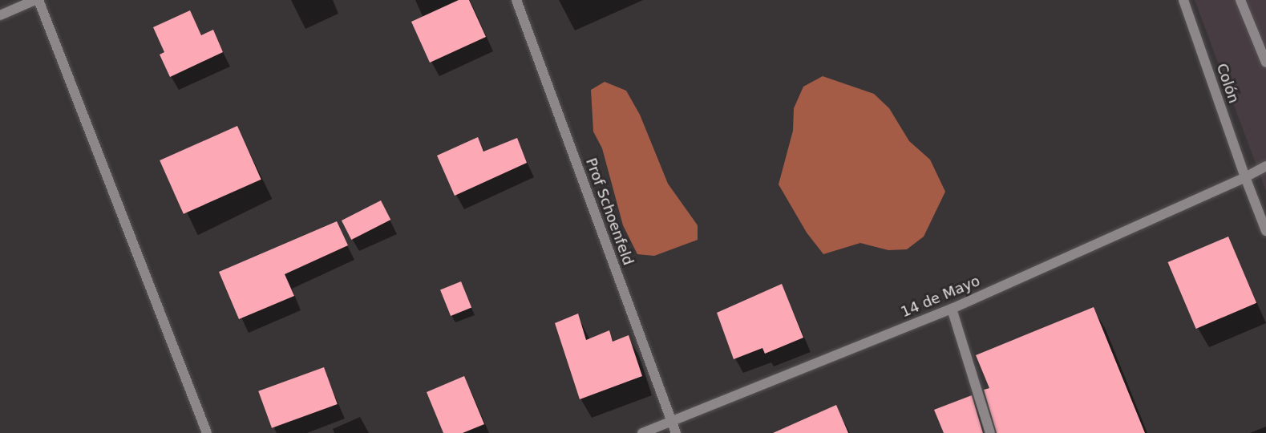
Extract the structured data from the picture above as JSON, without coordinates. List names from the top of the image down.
{
  "streets": {
    "street": ["Colón", "Prof Schoenfeld", "14 de Mayo"]
  },
  "crossings": [
    ["Colón", "14 de Mayo"],
    ["Prof Schoenfeld", "14 de Mayo"]
  ]
}
